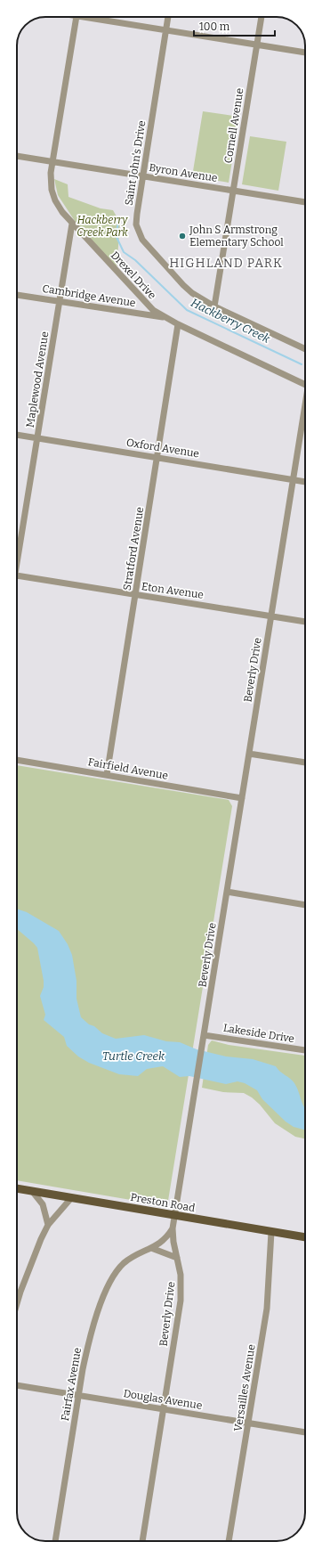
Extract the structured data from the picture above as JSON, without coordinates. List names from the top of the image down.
{
  "streets": {
    "main road": ["Preston Road"],
    "street": [
      "Cornell Avenue",
      "Saint John's Drive",
      "Byron Avenue",
      "Drexel Drive",
      "Cambridge Avenue",
      "Maplewood Avenue",
      "Oxford Avenue",
      "Stratford Avenue",
      "Eton Avenue",
      "Beverly Drive",
      "Fairfield Avenue",
      "Lakeside Drive",
      "Fairfax Avenue",
      "Versailles Avenue",
      "Douglas Avenue"
    ]
  },
  "crossings": [
    ["Cornell Avenue", "Saint John's Drive"],
    ["Cornell Avenue", "Byron Avenue"],
    ["Saint John's Drive", "Byron Avenue"],
    ["Byron Avenue", "Drexel Drive"],
    ["Drexel Drive", "Cambridge Avenue"],
    ["Drexel Drive", "Maplewood Avenue"],
    ["Drexel Drive", "Stratford Avenue"],
    ["Cambridge Avenue", "Maplewood Avenue"],
    ["Maplewood Avenue", "Oxford Avenue"],
    ["Oxford Avenue", "Stratford Avenue"],
    ["Oxford Avenue", "Beverly Drive"],
    ["Stratford Avenue", "Eton Avenue"],
    ["Stratford Avenue", "Fairfield Avenue"],
    ["Eton Avenue", "Beverly Drive"],
    ["Beverly Drive", "Fairfield Avenue"],
    ["Beverly Drive", "Lakeside Drive"],
    ["Beverly Drive", "Preston Road"],
    ["Beverly Drive", "Fairfax Avenue"],
    ["Beverly Drive", "Douglas Avenue"],
    ["Preston Road", "Versailles Avenue"],
    ["Fairfax Avenue", "Douglas Avenue"],
    ["Versailles Avenue", "Douglas Avenue"]
  ],
  "districts": ["HIGHLAND PARK"],
  "water": ["Hackberry Creek", "Turtle Creek"],
  "parks": ["Hackberry Creek Park"],
  "places": ["John S Armstrong Elementary School"],
  "scale_bar": "100 m"
}
